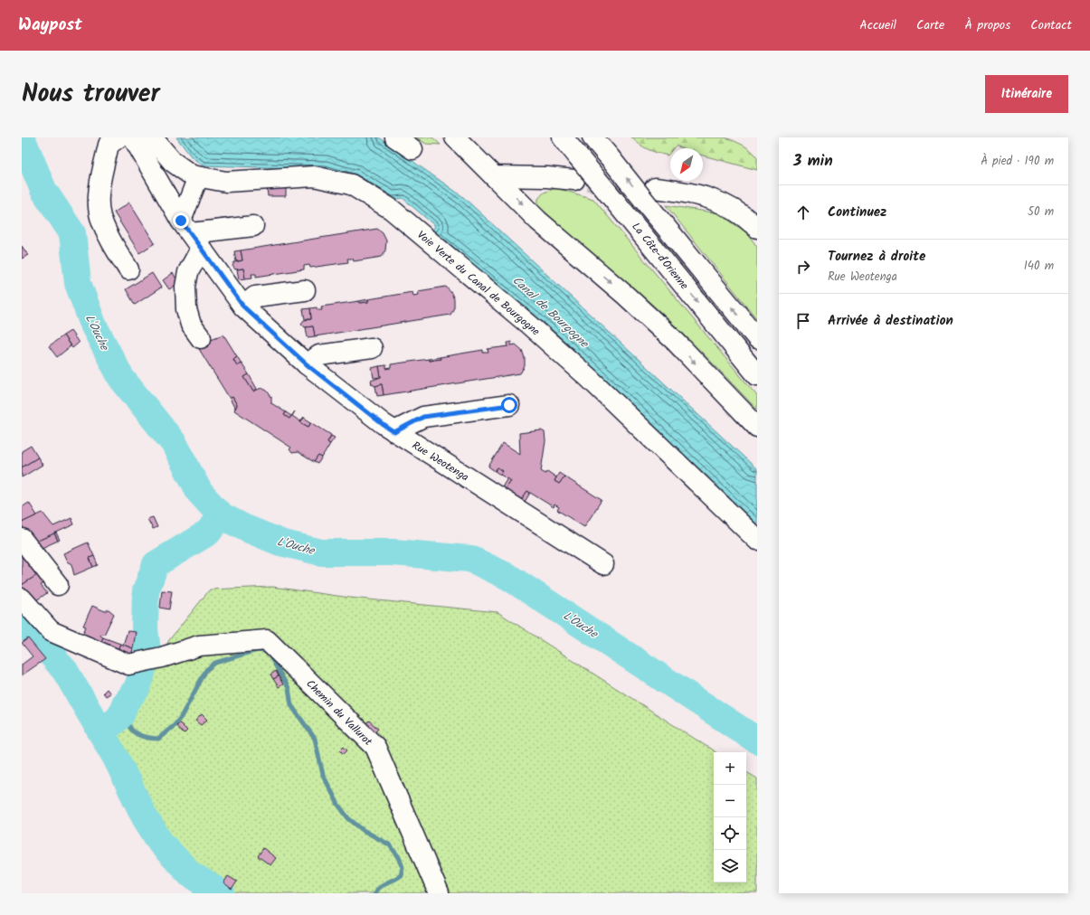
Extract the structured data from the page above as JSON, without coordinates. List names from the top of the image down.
{
  "streets": {
    "main road": [
      "La Côte-d'Orienne",
      "Voie Verte du Canal de Bourgogne",
      "Rue Weotenga",
      "Chemin du Vallurot"
    ]
  },
  "water": ["Canal de Bourgogne", "L'Ouche"],
  "north": "bottom left",
  "page": {
    "header": "Waypost",
    "nav": [
      "Accueil",
      "Carte",
      "À propos",
      "Contact"
    ],
    "title": "Nous trouver",
    "buttons": "Itinéraire",
    "heading": ["3 min", "À pied · 190 m"],
    "list": [
      ["Continuez", "50 m"],
      ["Tournez à droite", "Rue Weotenga", "140 m"],
      "Arrivée à destination"
    ],
    "map_buttons": ["+", "−"]
  }
}
